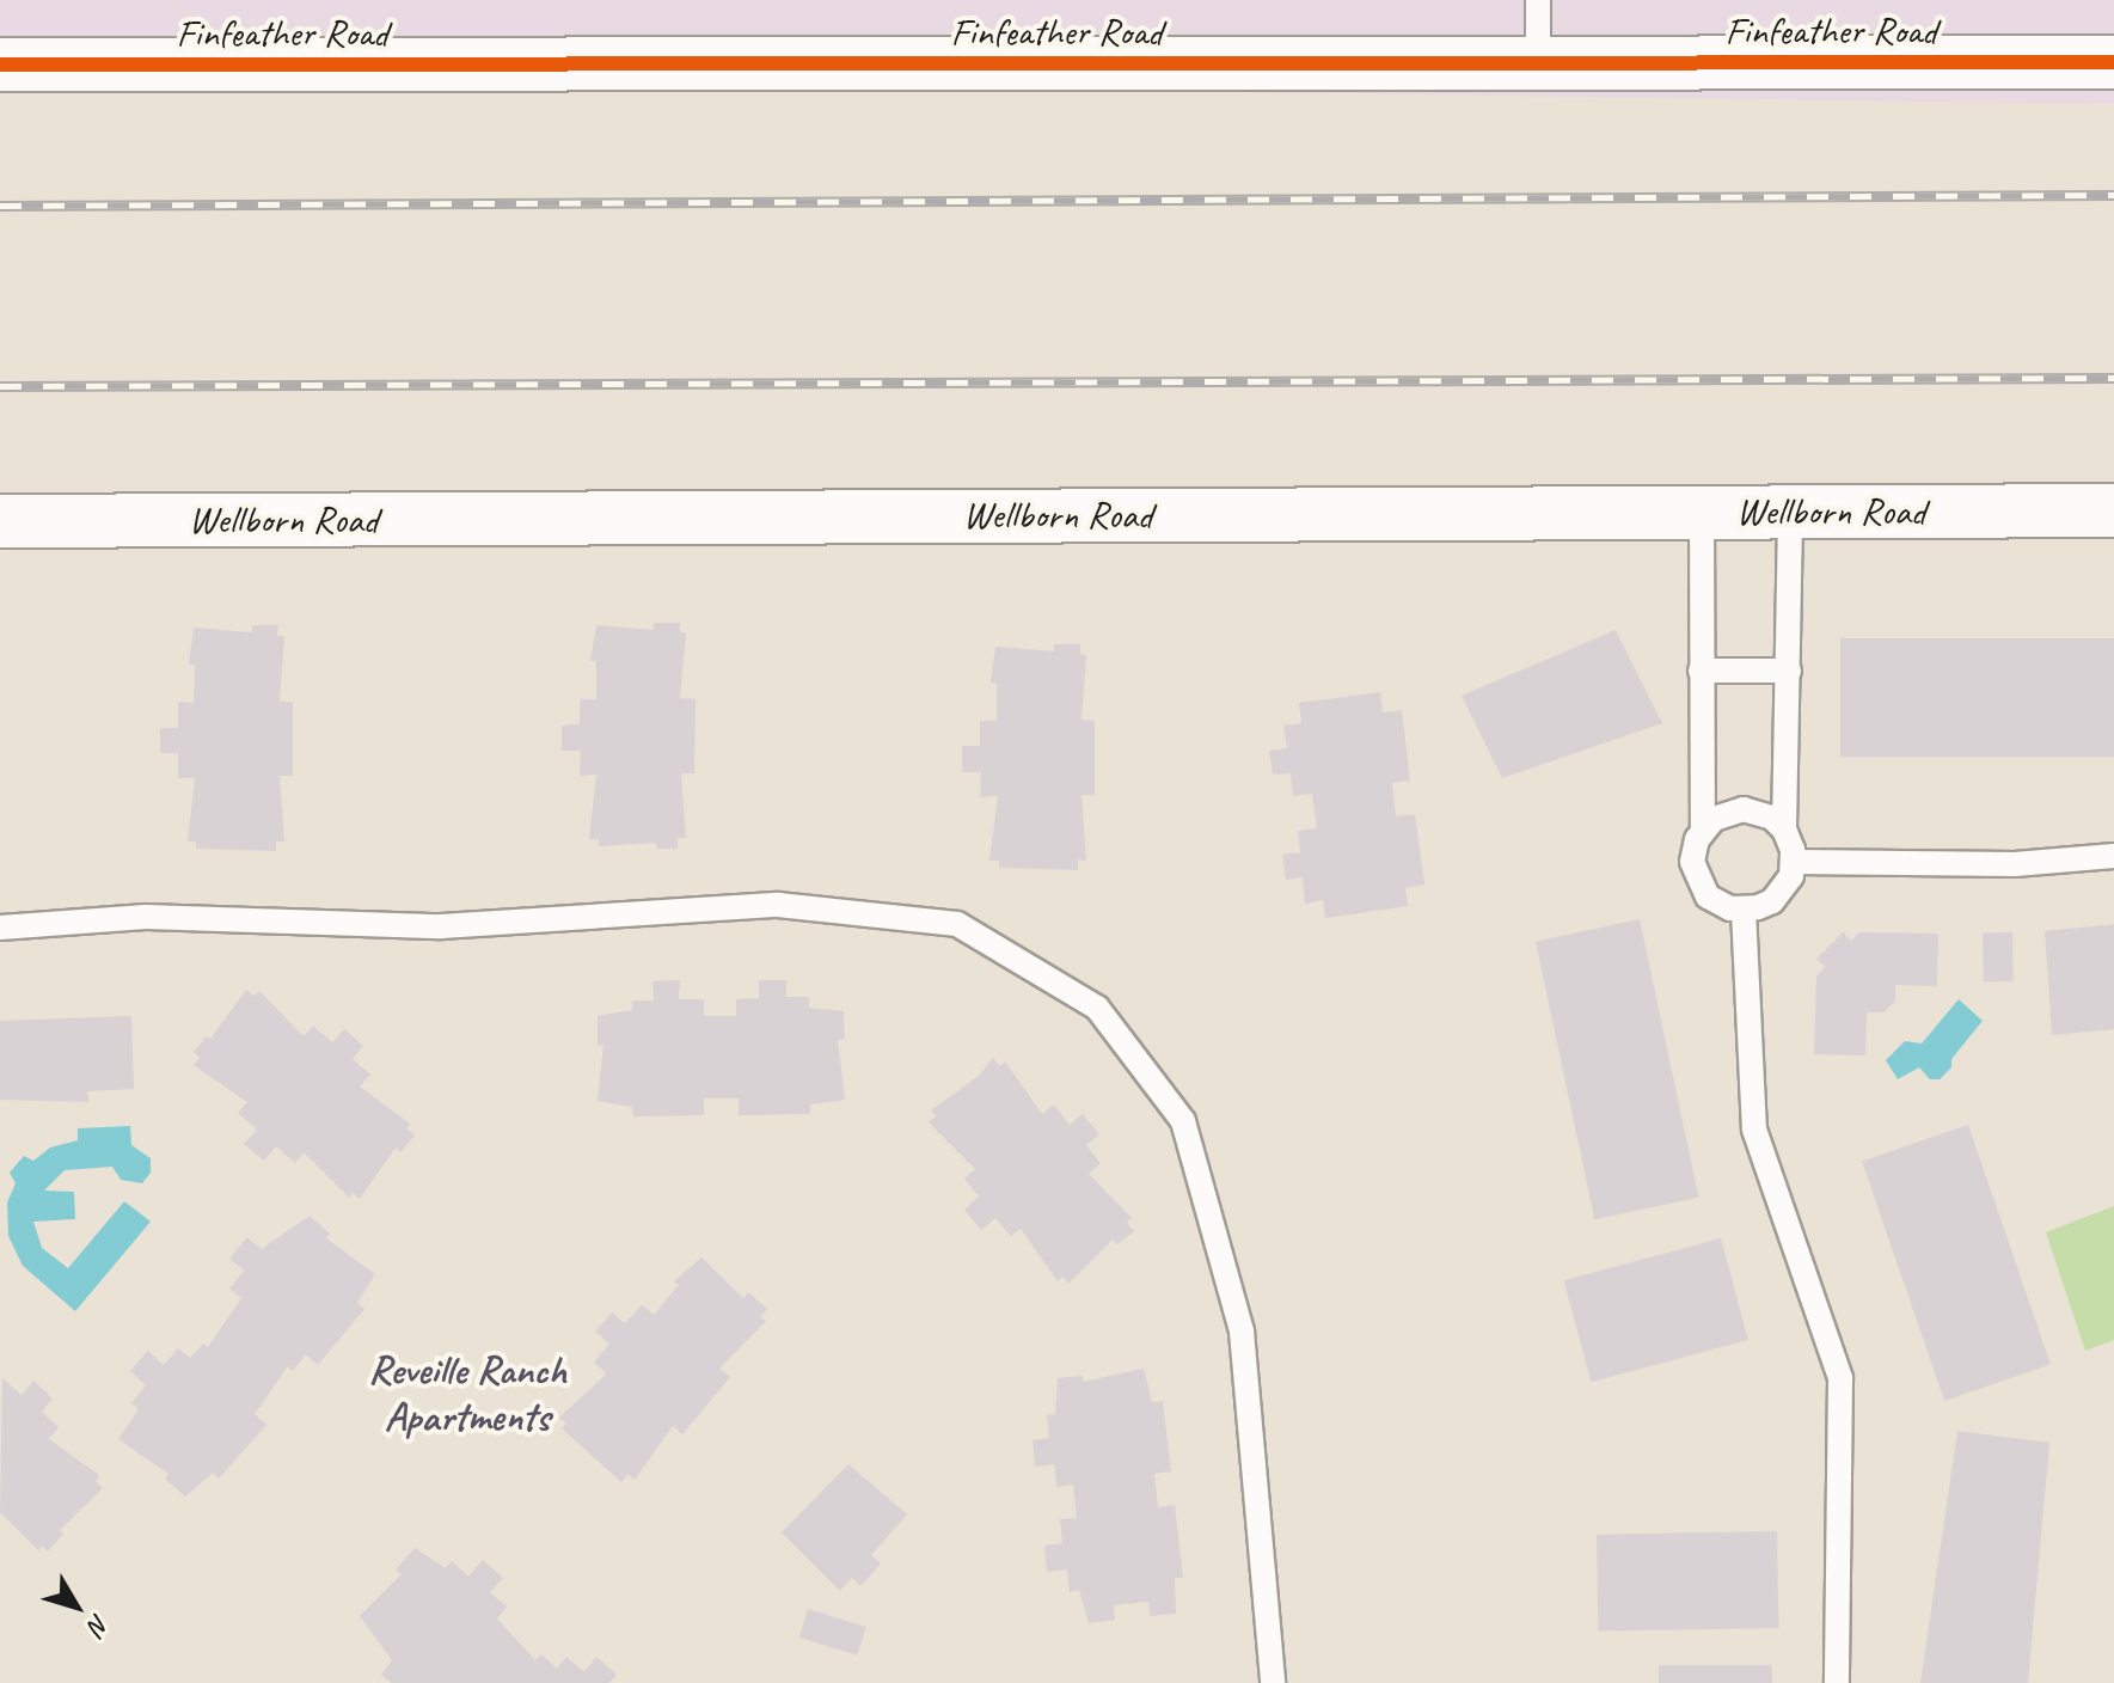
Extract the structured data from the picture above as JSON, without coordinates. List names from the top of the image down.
{
  "streets": {
    "street": ["Finfeather Road", "Wellborn Road"]
  },
  "districts": ["Reveille Ranch Apartments"],
  "north": "bottom right"
}
